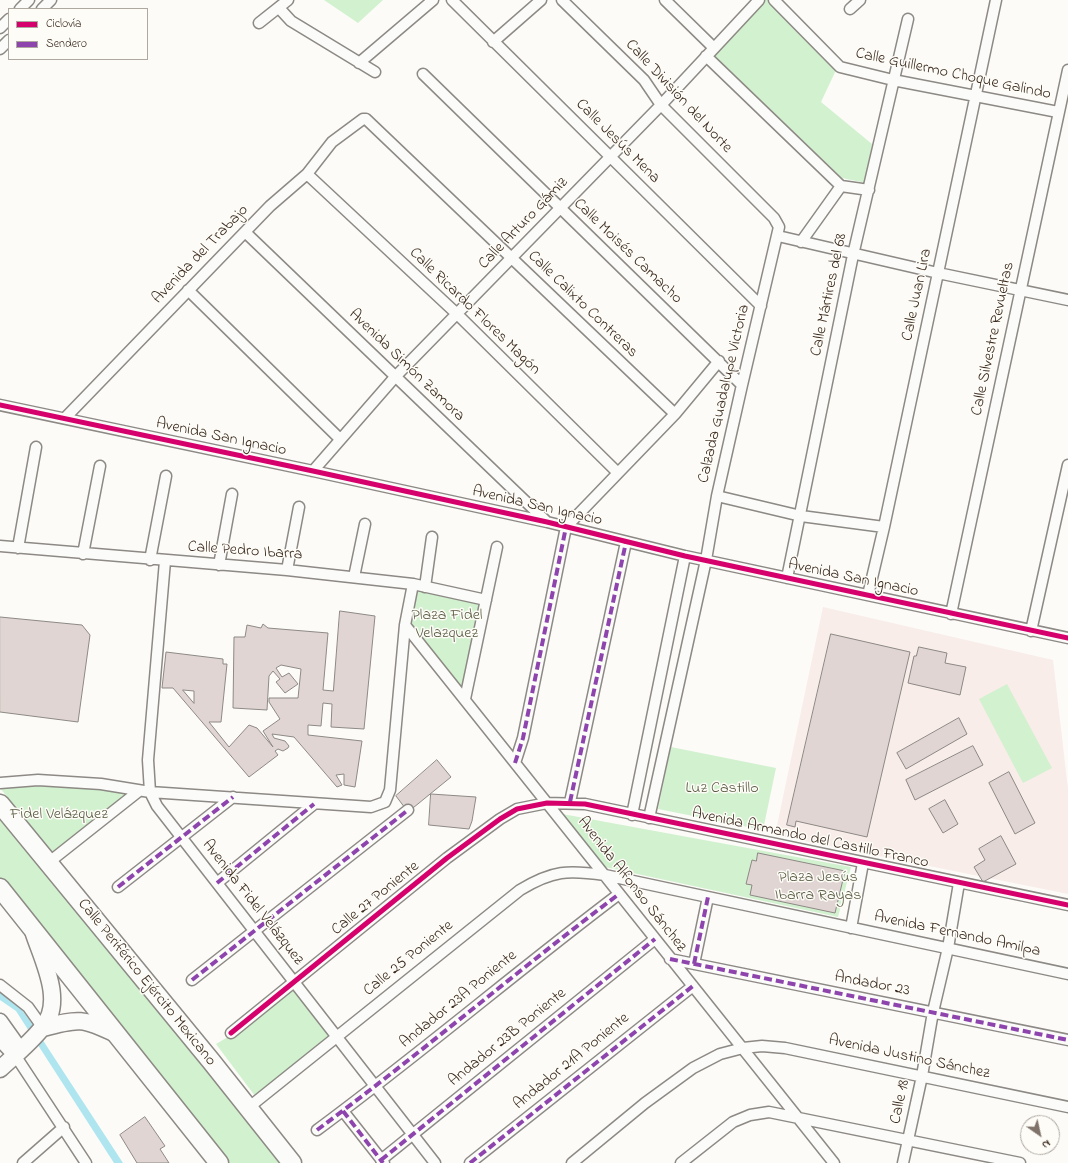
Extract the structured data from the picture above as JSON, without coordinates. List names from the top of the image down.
{
  "streets": {
    "highway": ["Calle Periférico Ejército Mexicano"],
    "street": [
      "Calle Guillermo Choque Galindo",
      "Calle División del Norte",
      "Calle Jesús Mena",
      "Calle Arturo Gámiz",
      "Calle Moisés Camacho",
      "Avenida del Trabajo",
      "Calle Mártires del 68",
      "Calle Juan Lira",
      "Calle Calixto Contreras",
      "Calle Ricardo Flores Magón",
      "Calle Silvestre Revueltas",
      "Avenida Simón Zamora",
      "Calzada Guadalupe Victoria",
      "Avenida San Ignacio",
      "Calle Pedro Ibarra",
      "Avenida Armando del Castillo Franco",
      "Avenida Alfonso Sánchez",
      "Calle 27 Poniente",
      "Avenida Fidel Velázquez",
      "Avenida Fernando Amilpa",
      "Calle 25 Poniente",
      "Andador 23",
      "Andador 23A Poniente",
      "Andador 23B Poniente",
      "Avenida Justino Sánchez",
      "Andador 21A Poniente",
      "Calle 18"
    ]
  },
  "crossings": [
    ["Calle Guillermo Choque Galindo", "Calle Mártires del 68"],
    ["Calle Guillermo Choque Galindo", "Calle Juan Lira"],
    ["Calle Guillermo Choque Galindo", "Calle Silvestre Revueltas"],
    ["Calle División del Norte", "Calle Arturo Gámiz"],
    ["Calle División del Norte", "Calzada Guadalupe Victoria"],
    ["Calle Jesús Mena", "Calle Arturo Gámiz"],
    ["Calle Jesús Mena", "Calzada Guadalupe Victoria"],
    ["Calle Arturo Gámiz", "Calle Moisés Camacho"],
    ["Calle Arturo Gámiz", "Calle Calixto Contreras"],
    ["Calle Arturo Gámiz", "Calle Ricardo Flores Magón"],
    ["Calle Arturo Gámiz", "Avenida Simón Zamora"],
    ["Calle Arturo Gámiz", "Avenida San Ignacio"],
    ["Calle Moisés Camacho", "Calzada Guadalupe Victoria"],
    ["Avenida del Trabajo", "Calle Calixto Contreras"],
    ["Avenida del Trabajo", "Calle Ricardo Flores Magón"],
    ["Avenida del Trabajo", "Avenida Simón Zamora"],
    ["Avenida del Trabajo", "Avenida San Ignacio"],
    ["Calle Mártires del 68", "Avenida San Ignacio"],
    ["Calle Juan Lira", "Avenida San Ignacio"],
    ["Calle Silvestre Revueltas", "Avenida San Ignacio"],
    ["Avenida Simón Zamora", "Avenida San Ignacio"],
    ["Calzada Guadalupe Victoria", "Avenida San Ignacio"],
    ["Calzada Guadalupe Victoria", "Avenida Armando del Castillo Franco"],
    ["Avenida Armando del Castillo Franco", "Avenida Alfonso Sánchez"],
    ["Avenida Armando del Castillo Franco", "Calle 27 Poniente"],
    ["Avenida Armando del Castillo Franco", "Calle 18"],
    ["Avenida Alfonso Sánchez", "Calle 27 Poniente"],
    ["Avenida Alfonso Sánchez", "Avenida Fernando Amilpa"],
    ["Avenida Alfonso Sánchez", "Calle 25 Poniente"],
    ["Avenida Alfonso Sánchez", "Andador 23"],
    ["Avenida Alfonso Sánchez", "Andador 23A Poniente"],
    ["Avenida Alfonso Sánchez", "Andador 23B Poniente"],
    ["Avenida Alfonso Sánchez", "Avenida Justino Sánchez"],
    ["Avenida Alfonso Sánchez", "Andador 21A Poniente"],
    ["Calle 27 Poniente", "Avenida Fidel Velázquez"],
    ["Avenida Fidel Velázquez", "Calle 25 Poniente"],
    ["Avenida Fidel Velázquez", "Andador 23A Poniente"],
    ["Avenida Fidel Velázquez", "Andador 23B Poniente"],
    ["Avenida Fernando Amilpa", "Calle 25 Poniente"],
    ["Avenida Fernando Amilpa", "Calle 18"],
    ["Calle 25 Poniente", "Calle Periférico Ejército Mexicano"],
    ["Andador 23", "Calle 18"],
    ["Avenida Justino Sánchez", "Calle 18"]
  ],
  "parks": [
    "Plaza Fidel Velazquez",
    "Luz Castillo",
    "Fidel Velázquez",
    "Plaza Jesús Ibarra Rayas"
  ],
  "legend": ["Ciclovía", "Sendero"],
  "north": "bottom right"
}
